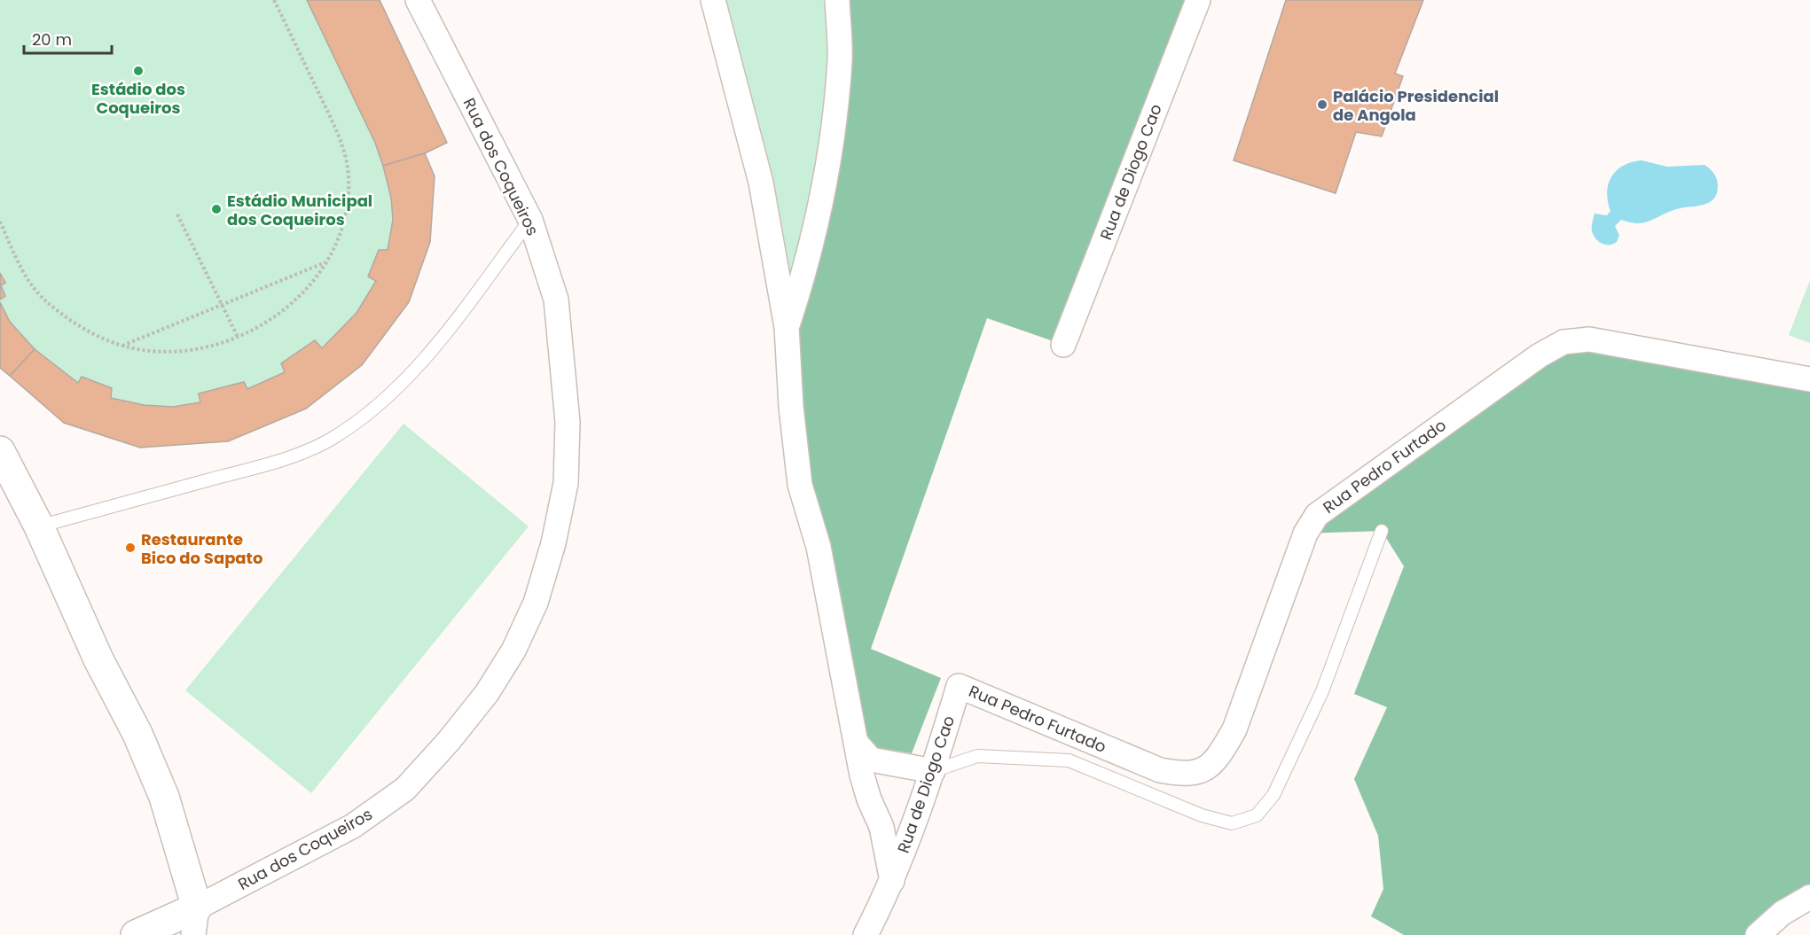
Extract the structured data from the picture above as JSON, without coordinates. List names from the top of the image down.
{
  "streets": {
    "street": ["Rua dos Coqueiros", "Rua de Diogo Cao", "Rua Pedro Furtado"]
  },
  "crossings": [
    ["Rua de Diogo Cao", "Rua Pedro Furtado"]
  ],
  "places": [
    "Estádio dos Coqueiros",
    "Palácio Presidencial de Angola",
    "Estádio Municipal dos Coqueiros",
    "Restaurante Bico do Sapato"
  ],
  "scale_bar": "20 m"
}
